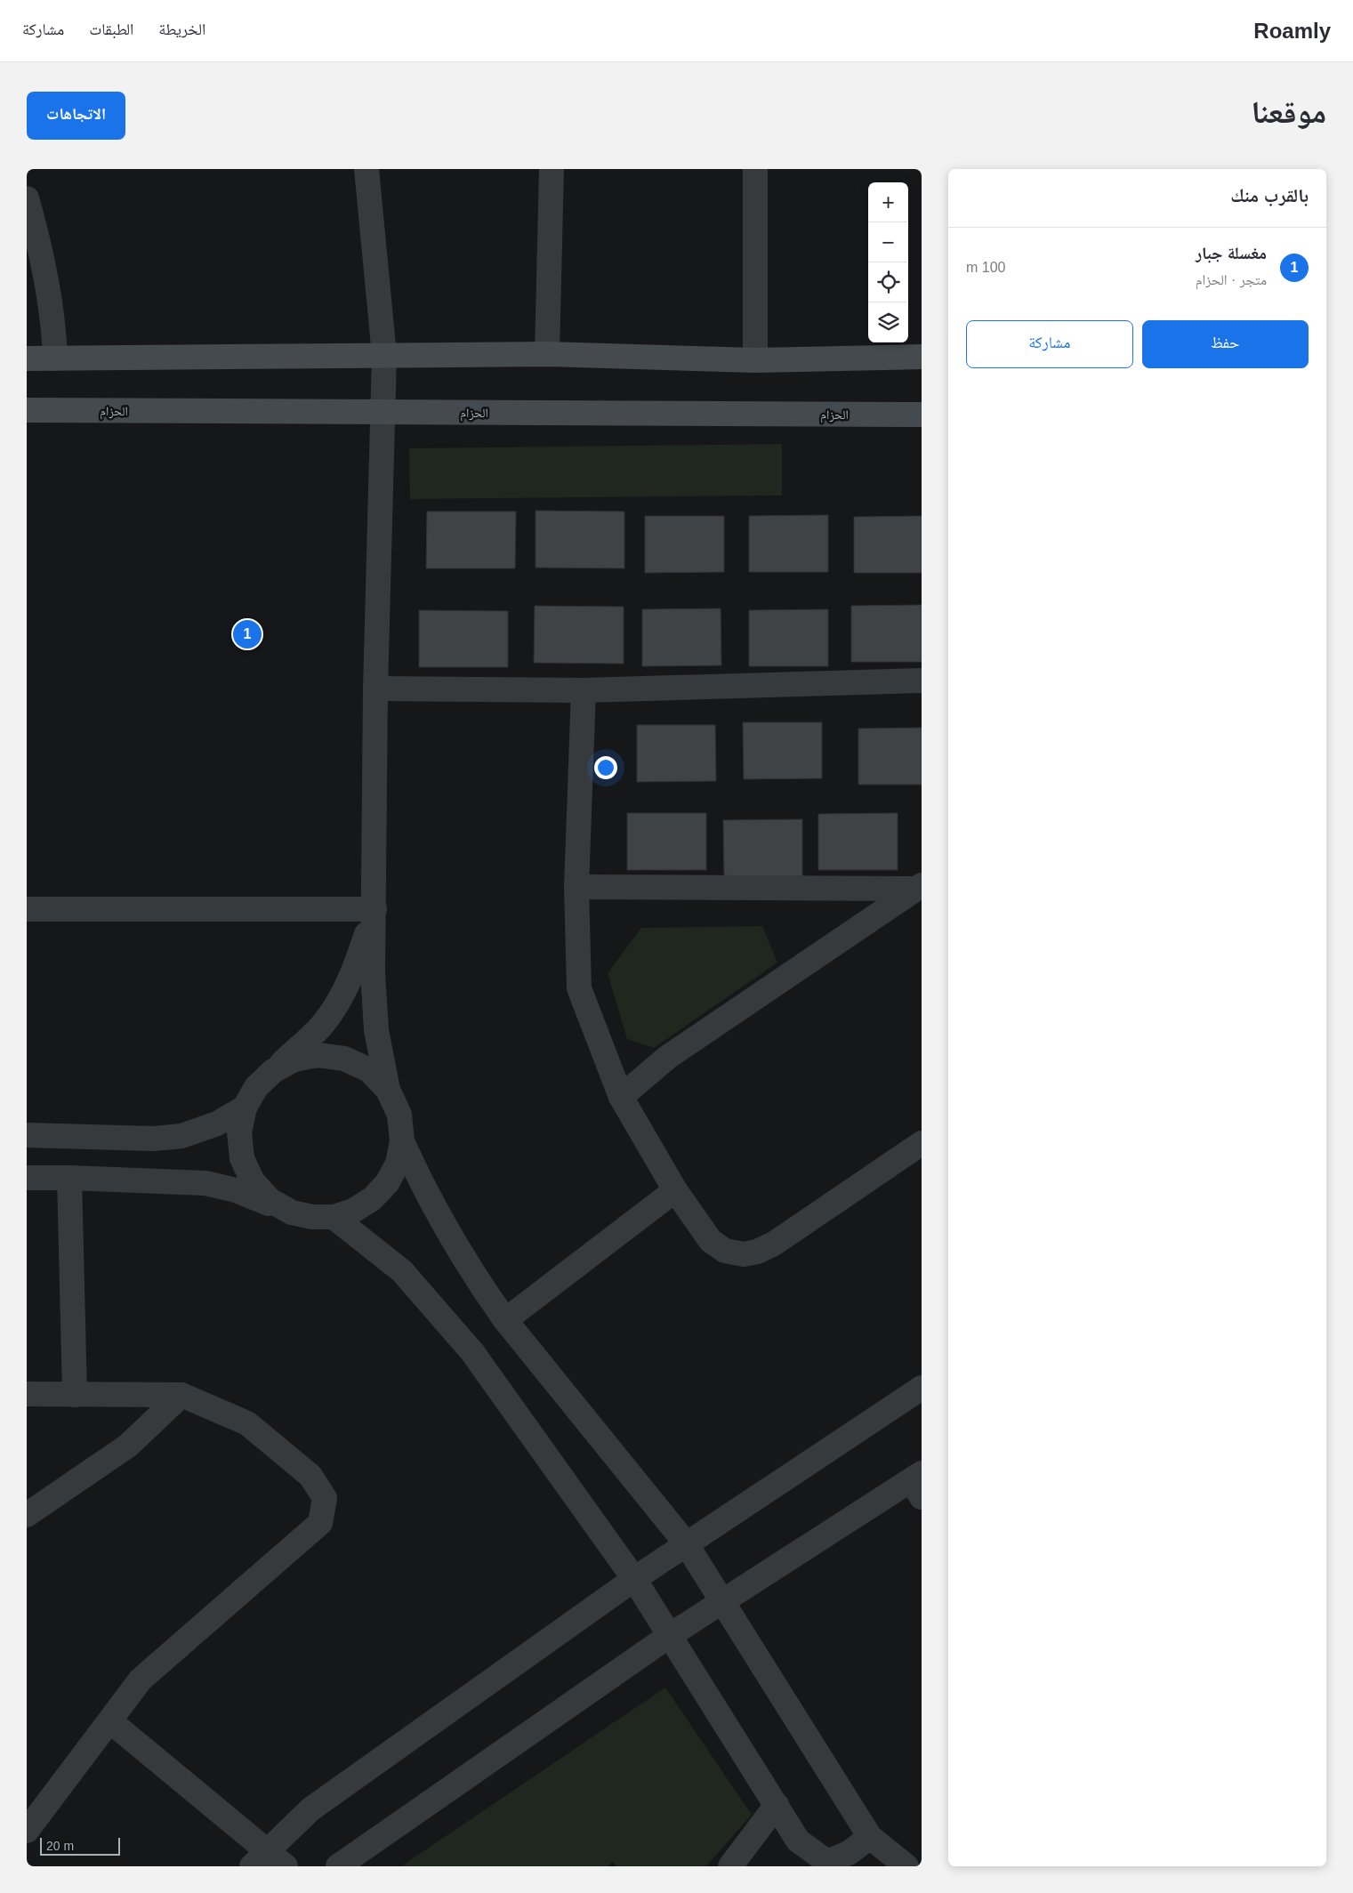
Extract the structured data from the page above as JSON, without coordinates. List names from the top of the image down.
{
  "streets": {
    "main road": ["الحزام"]
  },
  "scale_bar": "20 m",
  "page": {
    "header": "Roamly",
    "nav": ["الخريطة", "الطبقات", "مشاركة"],
    "title": "موقعنا",
    "buttons": [
      "الاتجاهات",
      ["حفظ", "مشاركة"]
    ],
    "heading": "بالقرب منك",
    "map_buttons": ["+", "−"],
    "list": [
      {
        "mark": "1",
        "name": "مغسلة جبار",
        "note": "متجر · الحزام",
        "value": "100 m"
      }
    ],
    "pins": "1",
    "scale": "20 m"
  }
}
